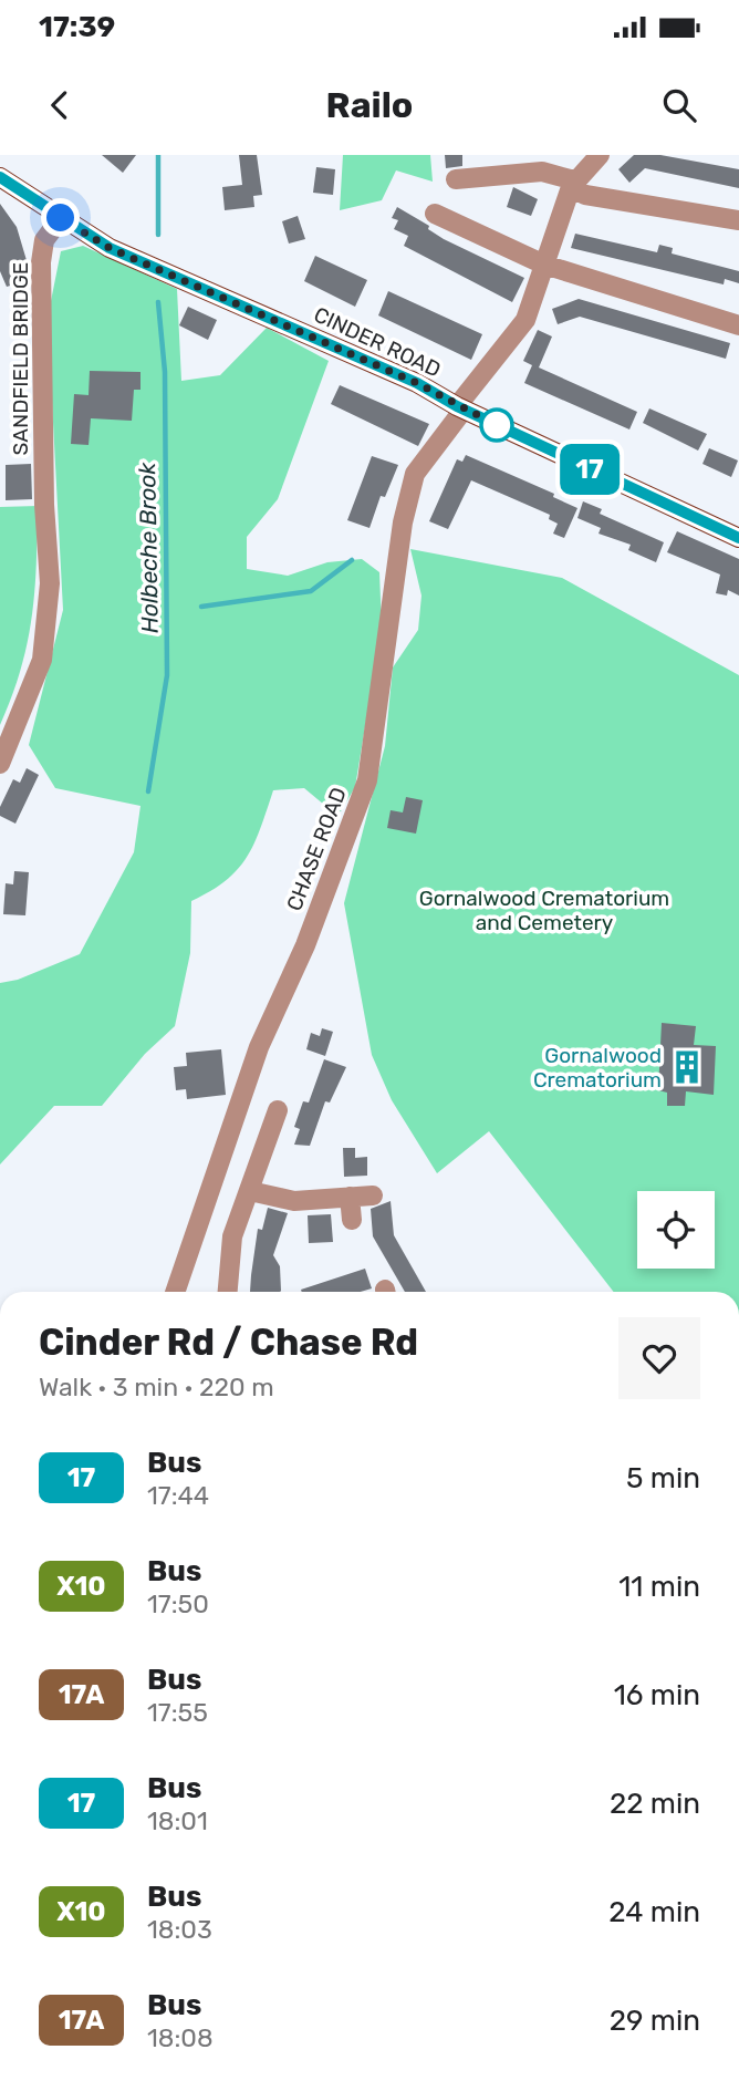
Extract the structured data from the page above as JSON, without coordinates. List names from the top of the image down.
{
  "streets": {
    "main road": ["CINDER ROAD"],
    "street": ["SANDFIELD BRIDGE", "CHASE ROAD"]
  },
  "crossings": [
    ["CINDER ROAD", "SANDFIELD BRIDGE"],
    ["CINDER ROAD", "CHASE ROAD"]
  ],
  "water": ["Holbeche Brook"],
  "parks": ["Gornalwood Crematorium and Cemetery"],
  "places": {
    "building": ["Gornalwood Crematorium"]
  },
  "lines": ["bus line 17"],
  "page": {
    "status": "17:39",
    "header": "Railo",
    "on_map": "17",
    "heading": ["Cinder Rd / Chase Rd", "Walk · 3 min · 220 m"],
    "list": [
      {
        "mark": "17",
        "name": "Bus",
        "note": "17:44",
        "value": "5 min"
      },
      {
        "mark": "X10",
        "name": "Bus",
        "note": "17:50",
        "value": "11 min"
      },
      {
        "mark": "17A",
        "name": "Bus",
        "note": "17:55",
        "value": "16 min"
      },
      {
        "mark": "17",
        "name": "Bus",
        "note": "18:01",
        "value": "22 min"
      },
      {
        "mark": "X10",
        "name": "Bus",
        "note": "18:03",
        "value": "24 min"
      },
      {
        "mark": "17A",
        "name": "Bus",
        "note": "18:08",
        "value": "29 min"
      }
    ]
  }
}
